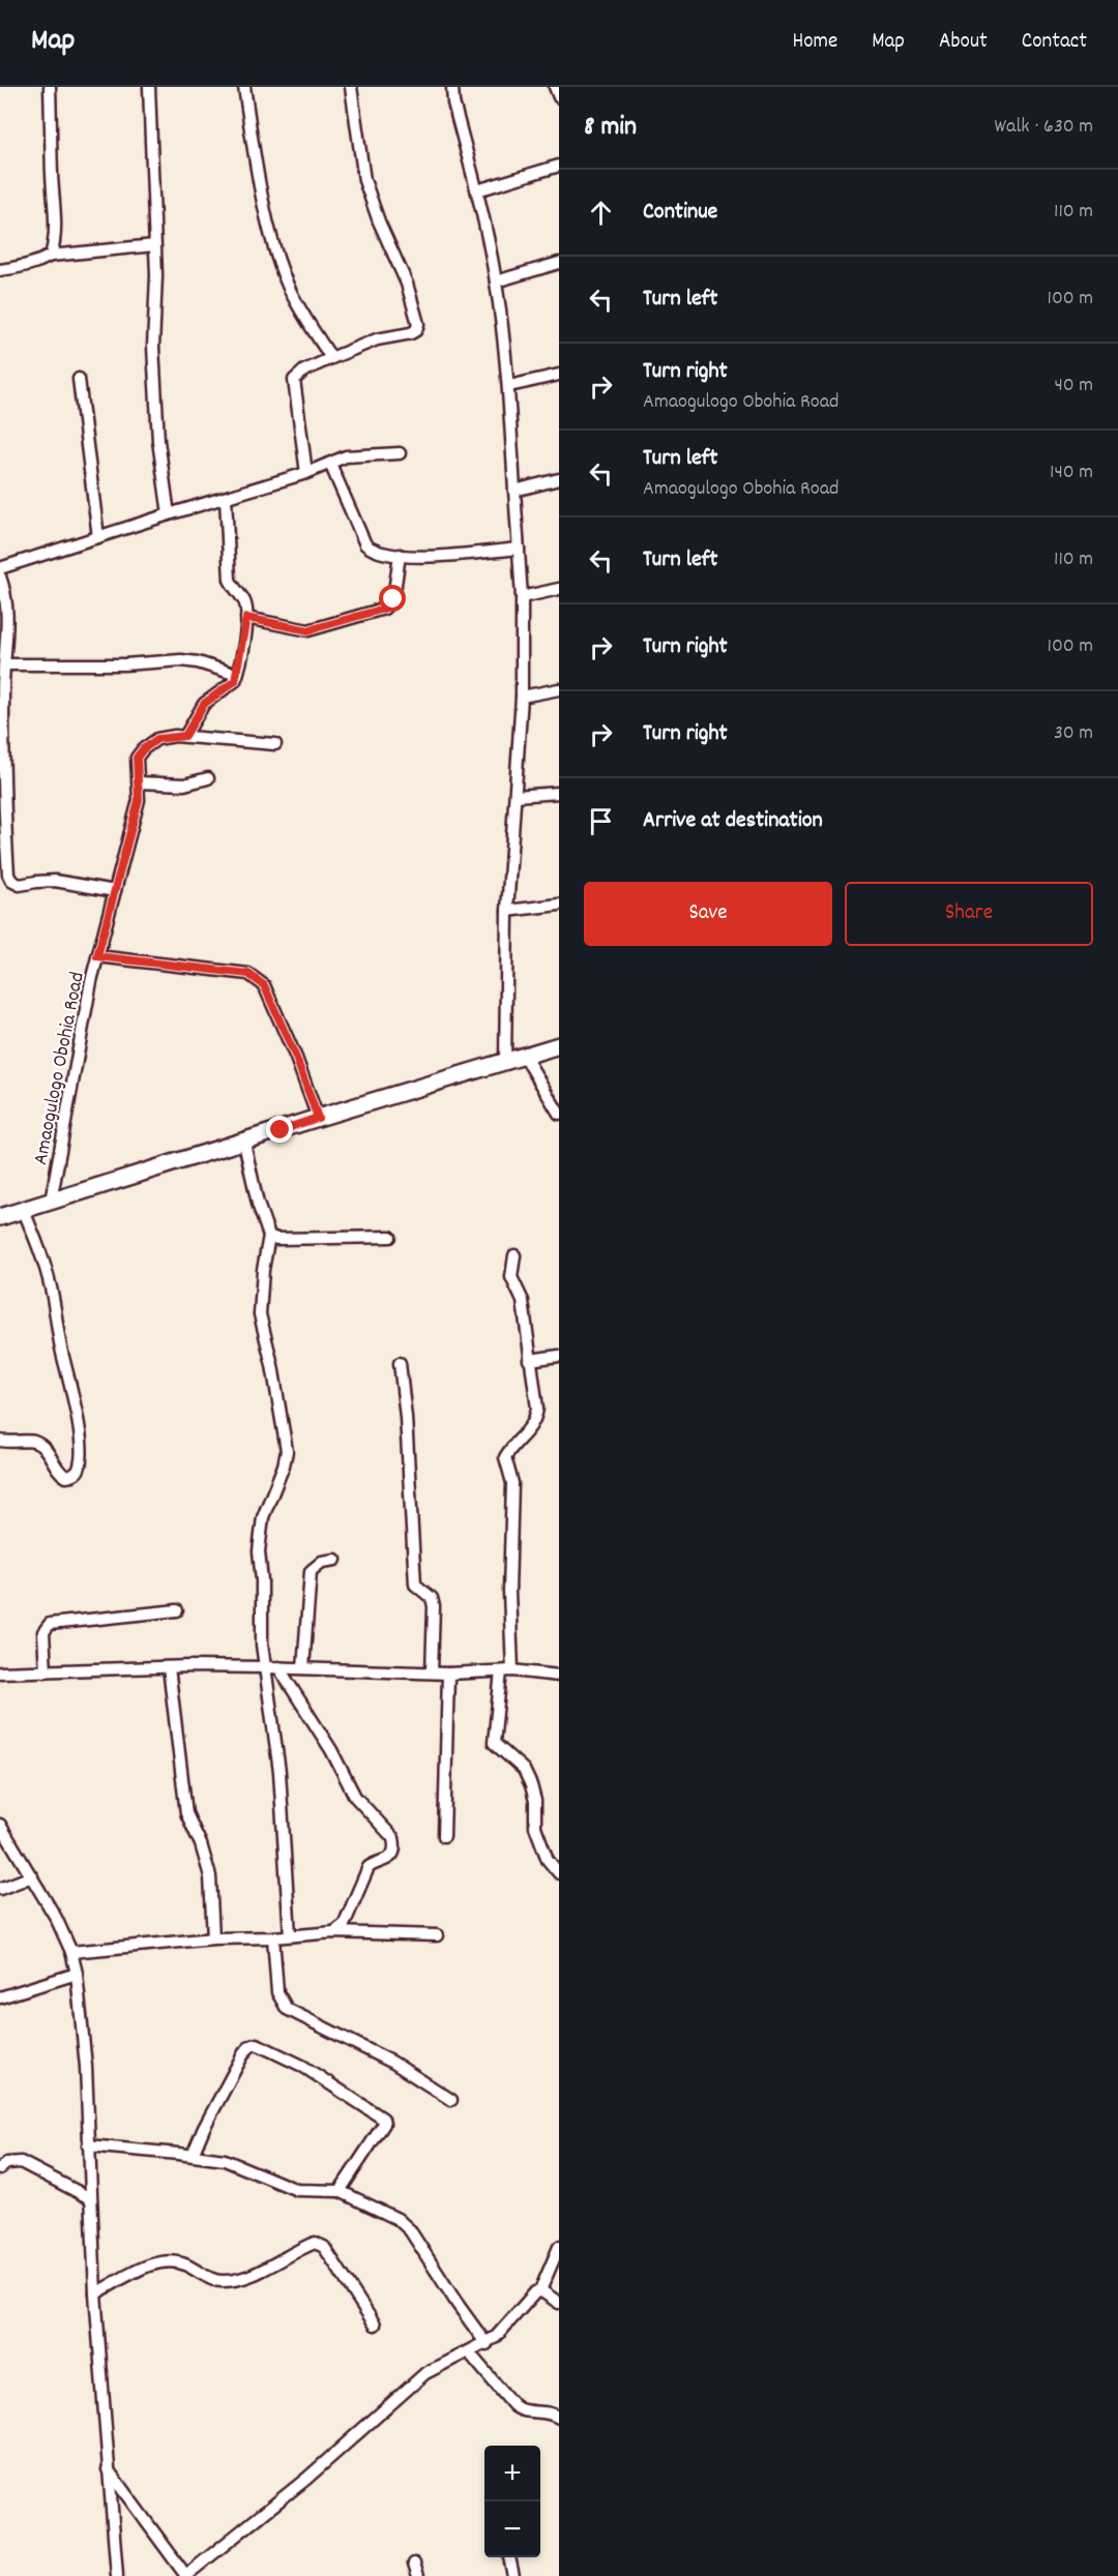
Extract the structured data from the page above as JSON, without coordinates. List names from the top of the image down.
{
  "streets": {
    "street": ["Amaogulogo Obohia Road"]
  },
  "page": {
    "header": "Map",
    "nav": [
      "Home",
      "Map",
      "About",
      "Contact"
    ],
    "heading": ["8 min", "Walk · 630 m"],
    "list": [
      ["Continue", "110 m"],
      ["Turn left", "100 m"],
      ["Turn right", "Amaogulogo Obohia Road", "40 m"],
      ["Turn left", "Amaogulogo Obohia Road", "140 m"],
      ["Turn left", "110 m"],
      ["Turn right", "100 m"],
      ["Turn right", "30 m"],
      "Arrive at destination"
    ],
    "buttons": ["Save", "Share"],
    "map_buttons": ["+", "−"]
  }
}
